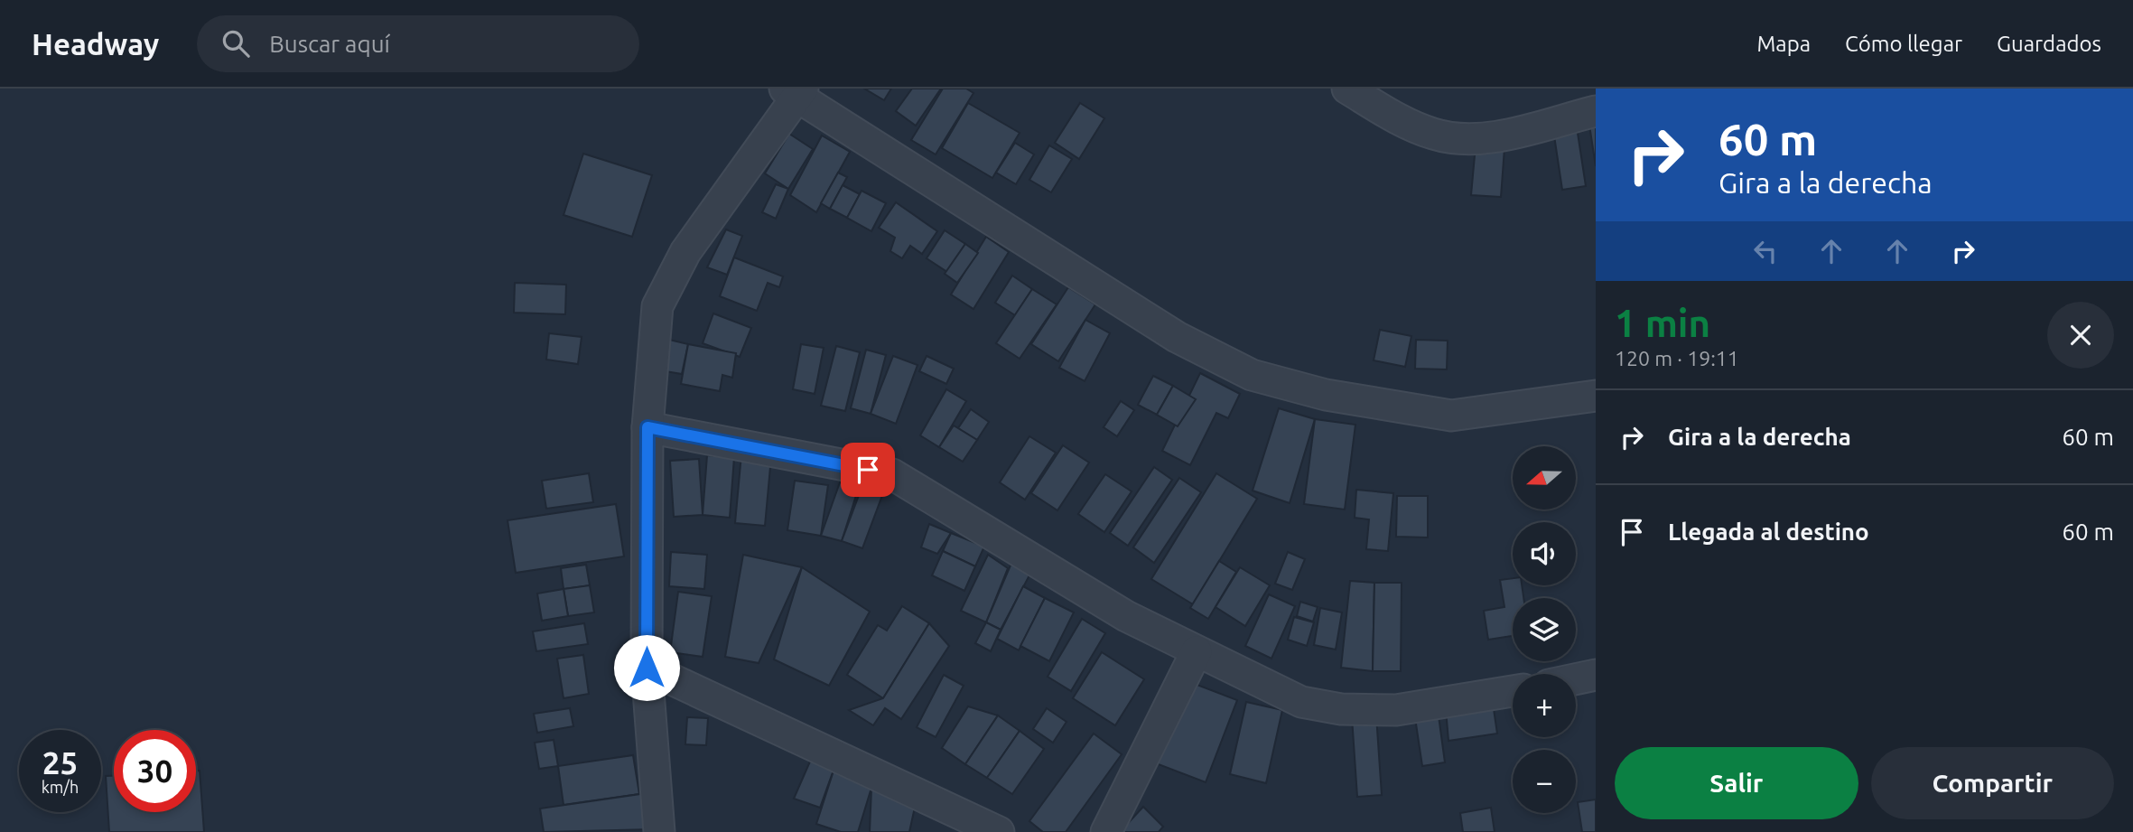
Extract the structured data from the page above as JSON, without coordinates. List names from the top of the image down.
{
  "north": "left",
  "page": {
    "header": "Headway",
    "search": "Buscar aquí",
    "nav": ["Mapa", "Cómo llegar", "Guardados"],
    "turn": ["60 m", "Gira a la derecha"],
    "heading": ["1 min", "120 m · 19:11"],
    "list": [
      {
        "name": "Gira a la derecha",
        "value": "60 m"
      },
      {
        "name": "Llegada al destino",
        "value": "60 m"
      }
    ],
    "map_buttons": ["+", "−"],
    "speed": "25 km/h",
    "limit": "30",
    "buttons": ["Salir", "Compartir"]
  }
}
